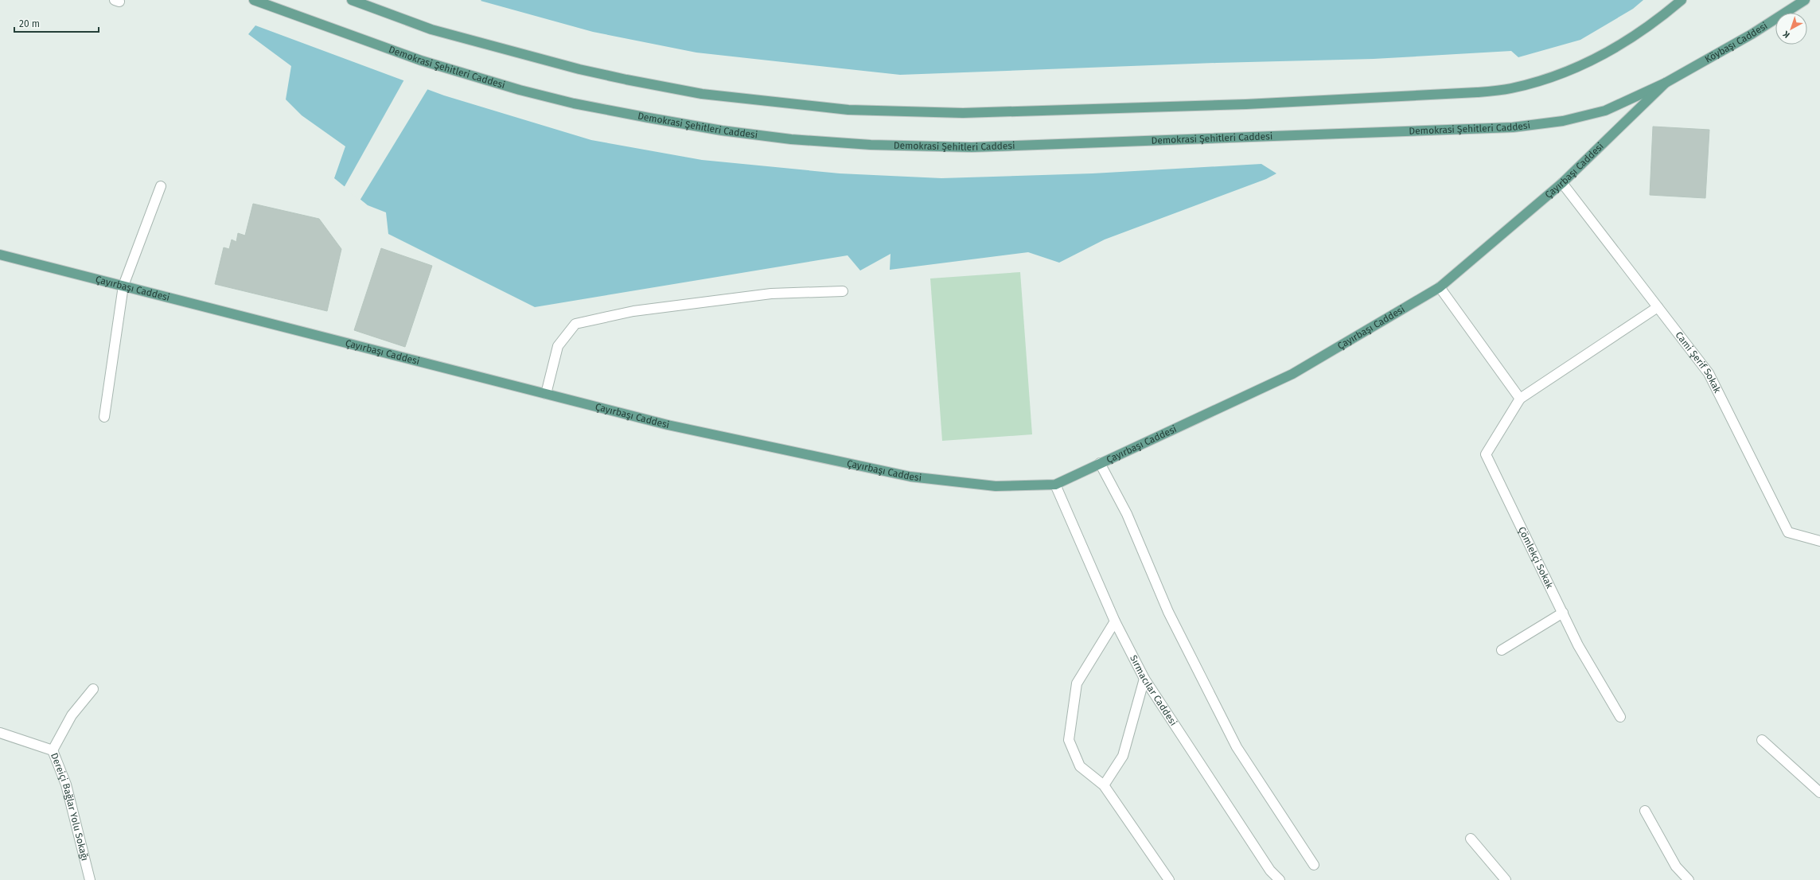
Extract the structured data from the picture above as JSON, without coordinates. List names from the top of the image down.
{
  "streets": {
    "main road": ["Köybaşı Caddesi", "Demokrasi Şehitleri Caddesi", "Çayırbaşı Caddesi"],
    "street": [
      "Cami Şerif Sokak",
      "Çömlekçi Sokak",
      "Sırmacılar Caddesi",
      "Dereiçi Bağlar Yolu Sokağı"
    ]
  },
  "crossings": [
    ["Köybaşı Caddesi", "Demokrasi Şehitleri Caddesi"],
    ["Köybaşı Caddesi", "Çayırbaşı Caddesi"],
    ["Demokrasi Şehitleri Caddesi", "Çayırbaşı Caddesi"],
    ["Çayırbaşı Caddesi", "Cami Şerif Sokak"],
    ["Çayırbaşı Caddesi", "Sırmacılar Caddesi"],
    ["Cami Şerif Sokak", "Çömlekçi Sokak"]
  ],
  "scale_bar": "20 m",
  "north": "bottom left"
}
